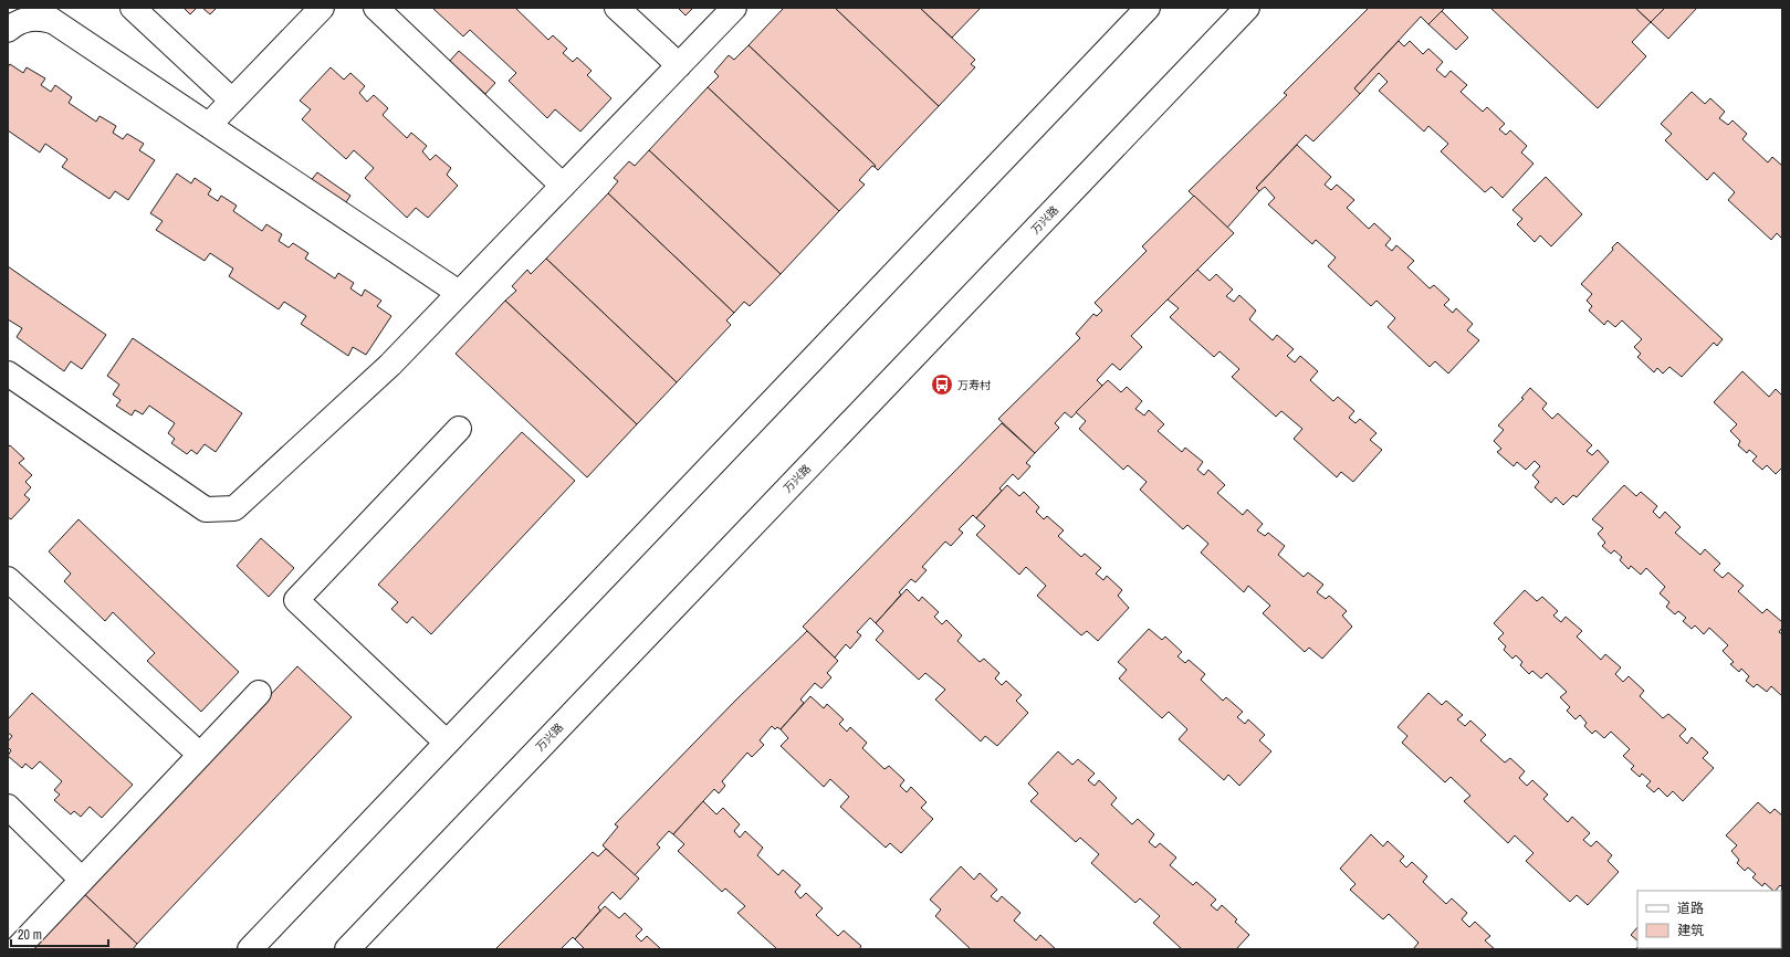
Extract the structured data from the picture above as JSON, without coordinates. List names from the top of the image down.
{
  "streets": {
    "main road": ["万兴路"]
  },
  "places": {
    "bus stop": ["万寿村"]
  },
  "legend": ["道路", "建筑"],
  "scale_bar": "20 m"
}
